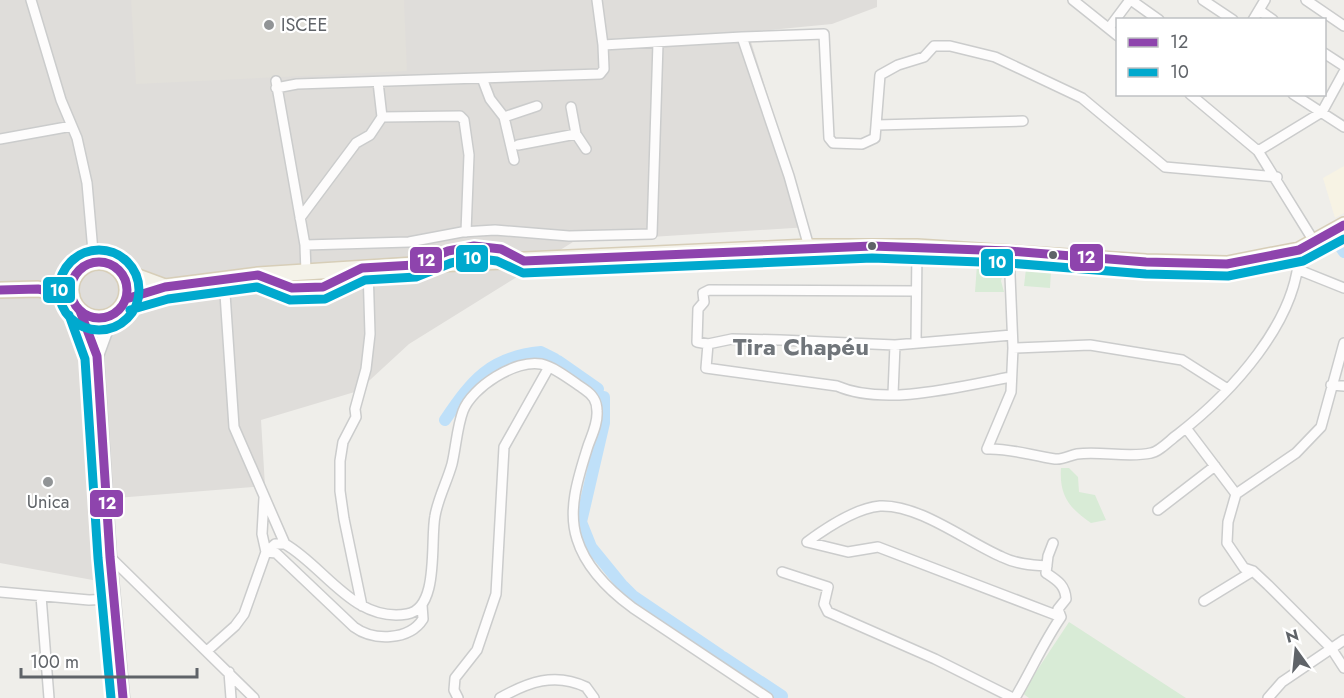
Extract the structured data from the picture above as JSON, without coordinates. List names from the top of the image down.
{
  "districts": ["Tira Chapéu"],
  "places": ["ISCEE", "Unica"],
  "lines": ["transit line 12", "transit line 10"],
  "legend": ["12", "10"],
  "scale_bar": "100 m",
  "north": "top"
}
